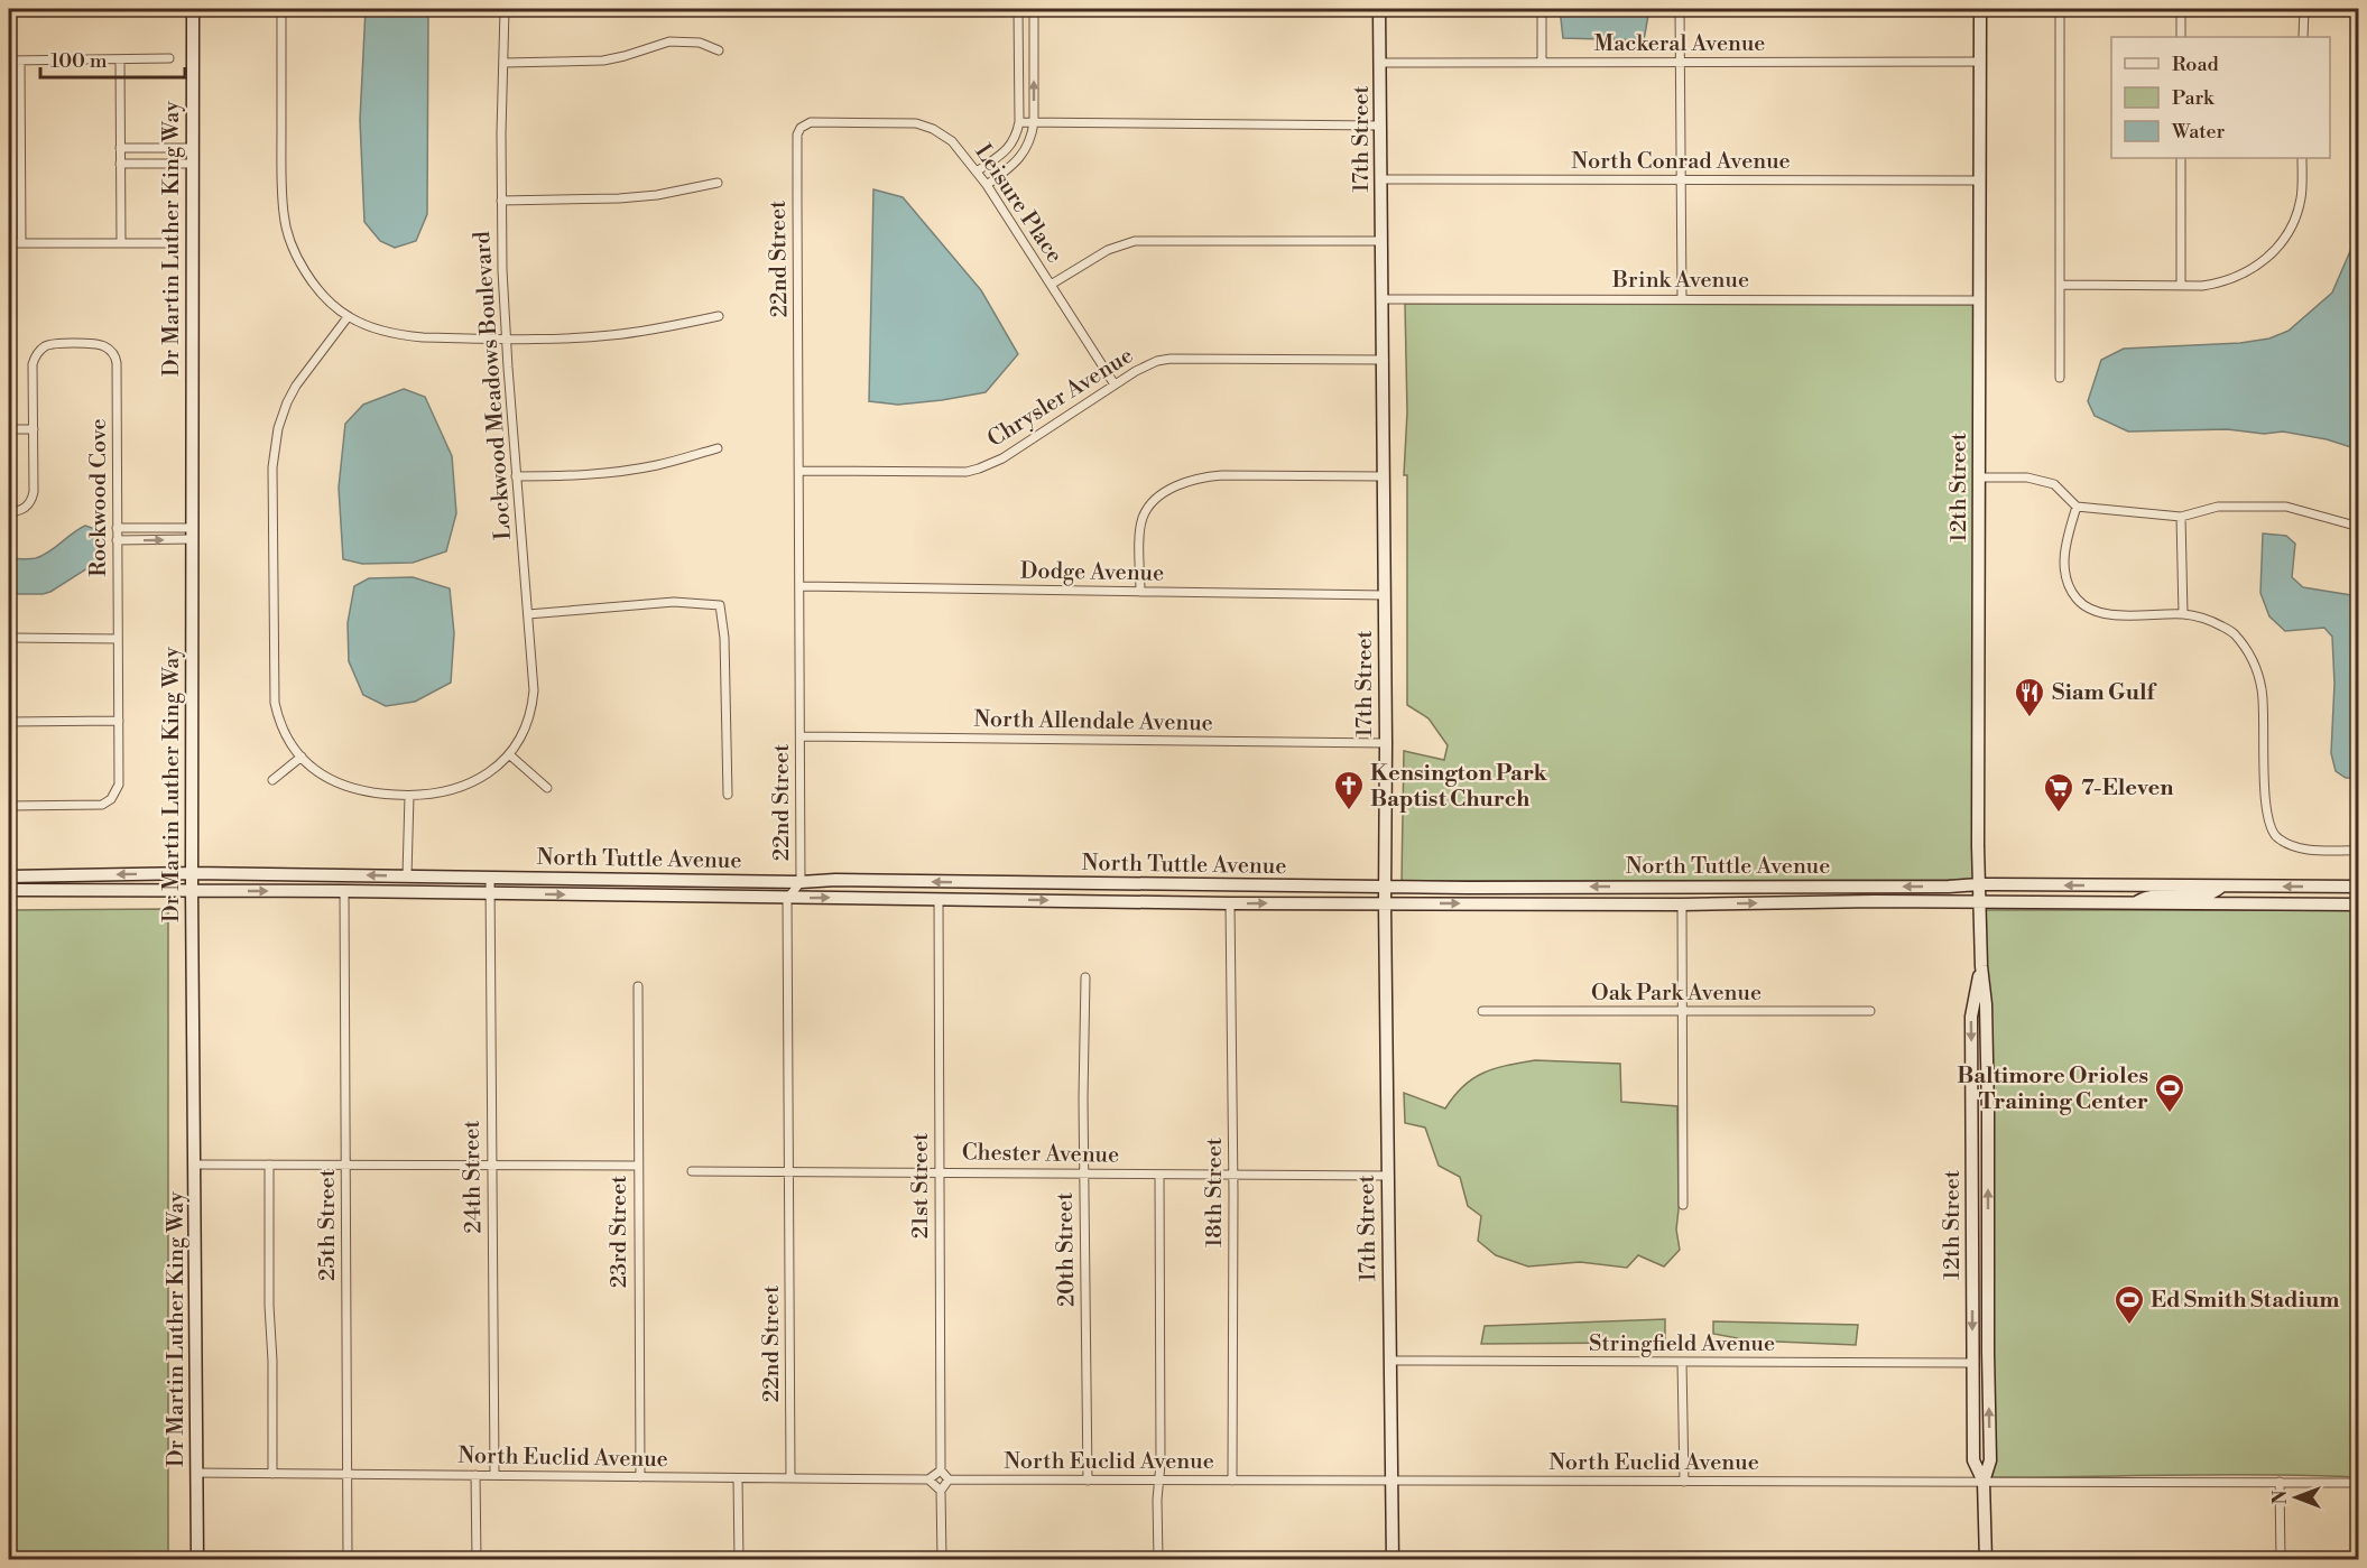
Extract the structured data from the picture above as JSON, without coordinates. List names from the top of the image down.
{
  "streets": {
    "main road": [
      "17th Street",
      "Dr Martin Luther King Way",
      "12th Street",
      "North Tuttle Avenue"
    ],
    "street": [
      "Mackeral Avenue",
      "North Conrad Avenue",
      "Leisure Place",
      "22nd Street",
      "Brink Avenue",
      "Lockwood Meadows Boulevard",
      "Chrysler Avenue",
      "Rockwood Cove",
      "Dodge Avenue",
      "North Allendale Avenue",
      "Oak Park Avenue",
      "Chester Avenue",
      "24th Street",
      "21st Street",
      "18th Street",
      "25th Street",
      "23rd Street",
      "20th Street",
      "Stringfield Avenue",
      "North Euclid Avenue"
    ]
  },
  "crossings": [
    ["Mackeral Avenue", "17th Street"],
    ["Mackeral Avenue", "12th Street"],
    ["17th Street", "North Conrad Avenue"],
    ["17th Street", "Brink Avenue"],
    ["17th Street", "Chrysler Avenue"],
    ["17th Street", "Dodge Avenue"],
    ["17th Street", "North Allendale Avenue"],
    ["17th Street", "North Tuttle Avenue"],
    ["17th Street", "Chester Avenue"],
    ["17th Street", "Stringfield Avenue"],
    ["17th Street", "North Euclid Avenue"],
    ["North Conrad Avenue", "12th Street"],
    ["Leisure Place", "22nd Street"],
    ["Leisure Place", "Chrysler Avenue"],
    ["Dr Martin Luther King Way", "North Tuttle Avenue"],
    ["Dr Martin Luther King Way", "North Euclid Avenue"],
    ["22nd Street", "Chrysler Avenue"],
    ["22nd Street", "Dodge Avenue"],
    ["22nd Street", "North Allendale Avenue"],
    ["22nd Street", "North Tuttle Avenue"],
    ["22nd Street", "Chester Avenue"],
    ["22nd Street", "North Euclid Avenue"],
    ["Brink Avenue", "12th Street"],
    ["12th Street", "North Tuttle Avenue"],
    ["12th Street", "Stringfield Avenue"],
    ["12th Street", "North Euclid Avenue"],
    ["North Tuttle Avenue", "24th Street"],
    ["North Tuttle Avenue", "21st Street"],
    ["North Tuttle Avenue", "18th Street"],
    ["North Tuttle Avenue", "25th Street"],
    ["Chester Avenue", "21st Street"],
    ["Chester Avenue", "18th Street"],
    ["Chester Avenue", "20th Street"],
    ["24th Street", "North Euclid Avenue"],
    ["18th Street", "North Euclid Avenue"],
    ["25th Street", "North Euclid Avenue"],
    ["23rd Street", "North Euclid Avenue"],
    ["20th Street", "North Euclid Avenue"]
  ],
  "places": {
    "restaurant": ["Siam Gulf"],
    "church": ["Kensington Park Baptist Church"],
    "supermarket": ["7-Eleven"],
    "sports": ["Baltimore Orioles Training Center", "Ed Smith Stadium"]
  },
  "legend": ["Road", "Park", "Water"],
  "scale_bar": "100 m",
  "north": "left"
}
